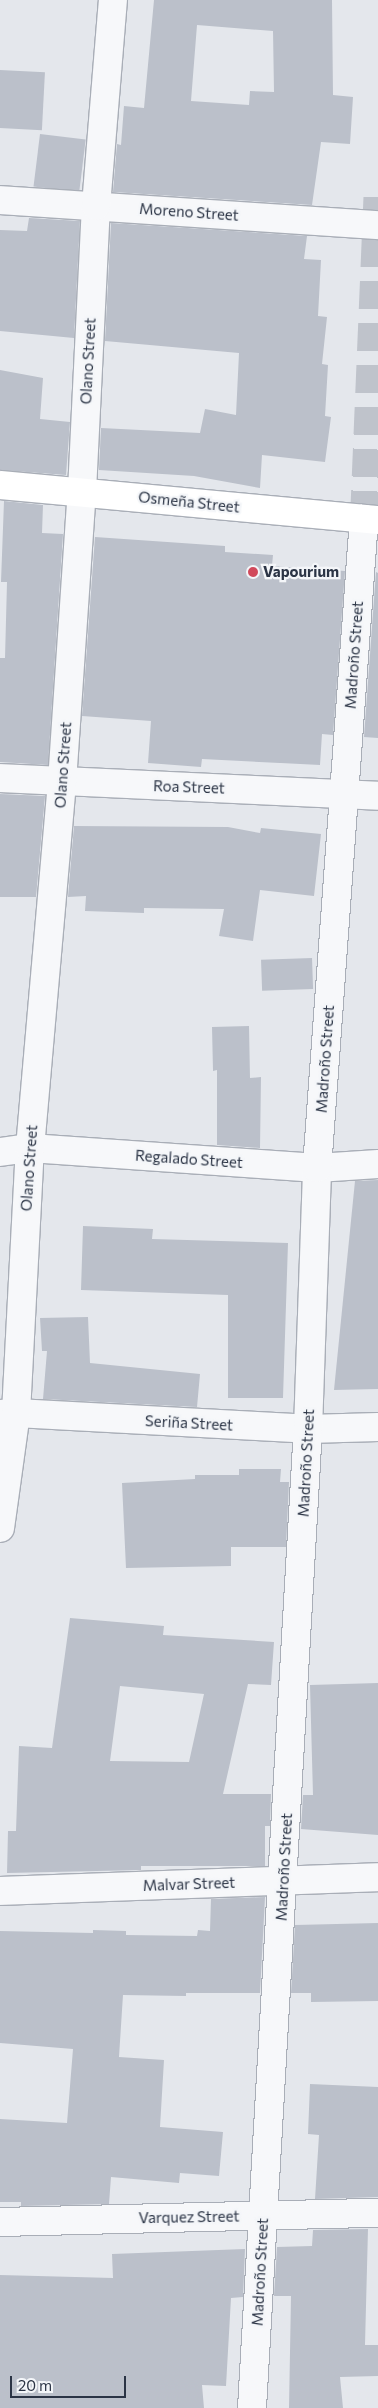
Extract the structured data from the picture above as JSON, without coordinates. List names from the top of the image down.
{
  "streets": {
    "main road": ["Osmeña Street"],
    "street": [
      "Moreno Street",
      "Olano Street",
      "Madroño Street",
      "Roa Street",
      "Regalado Street",
      "Seriña Street",
      "Malvar Street",
      "Varquez Street"
    ]
  },
  "crossings": [
    ["Moreno Street", "Olano Street"],
    ["Olano Street", "Osmeña Street"],
    ["Olano Street", "Roa Street"],
    ["Olano Street", "Regalado Street"],
    ["Olano Street", "Seriña Street"],
    ["Osmeña Street", "Madroño Street"],
    ["Madroño Street", "Roa Street"],
    ["Madroño Street", "Regalado Street"],
    ["Madroño Street", "Seriña Street"],
    ["Madroño Street", "Malvar Street"],
    ["Madroño Street", "Varquez Street"]
  ],
  "places": ["Vapourium"],
  "scale_bar": "20 m"
}
